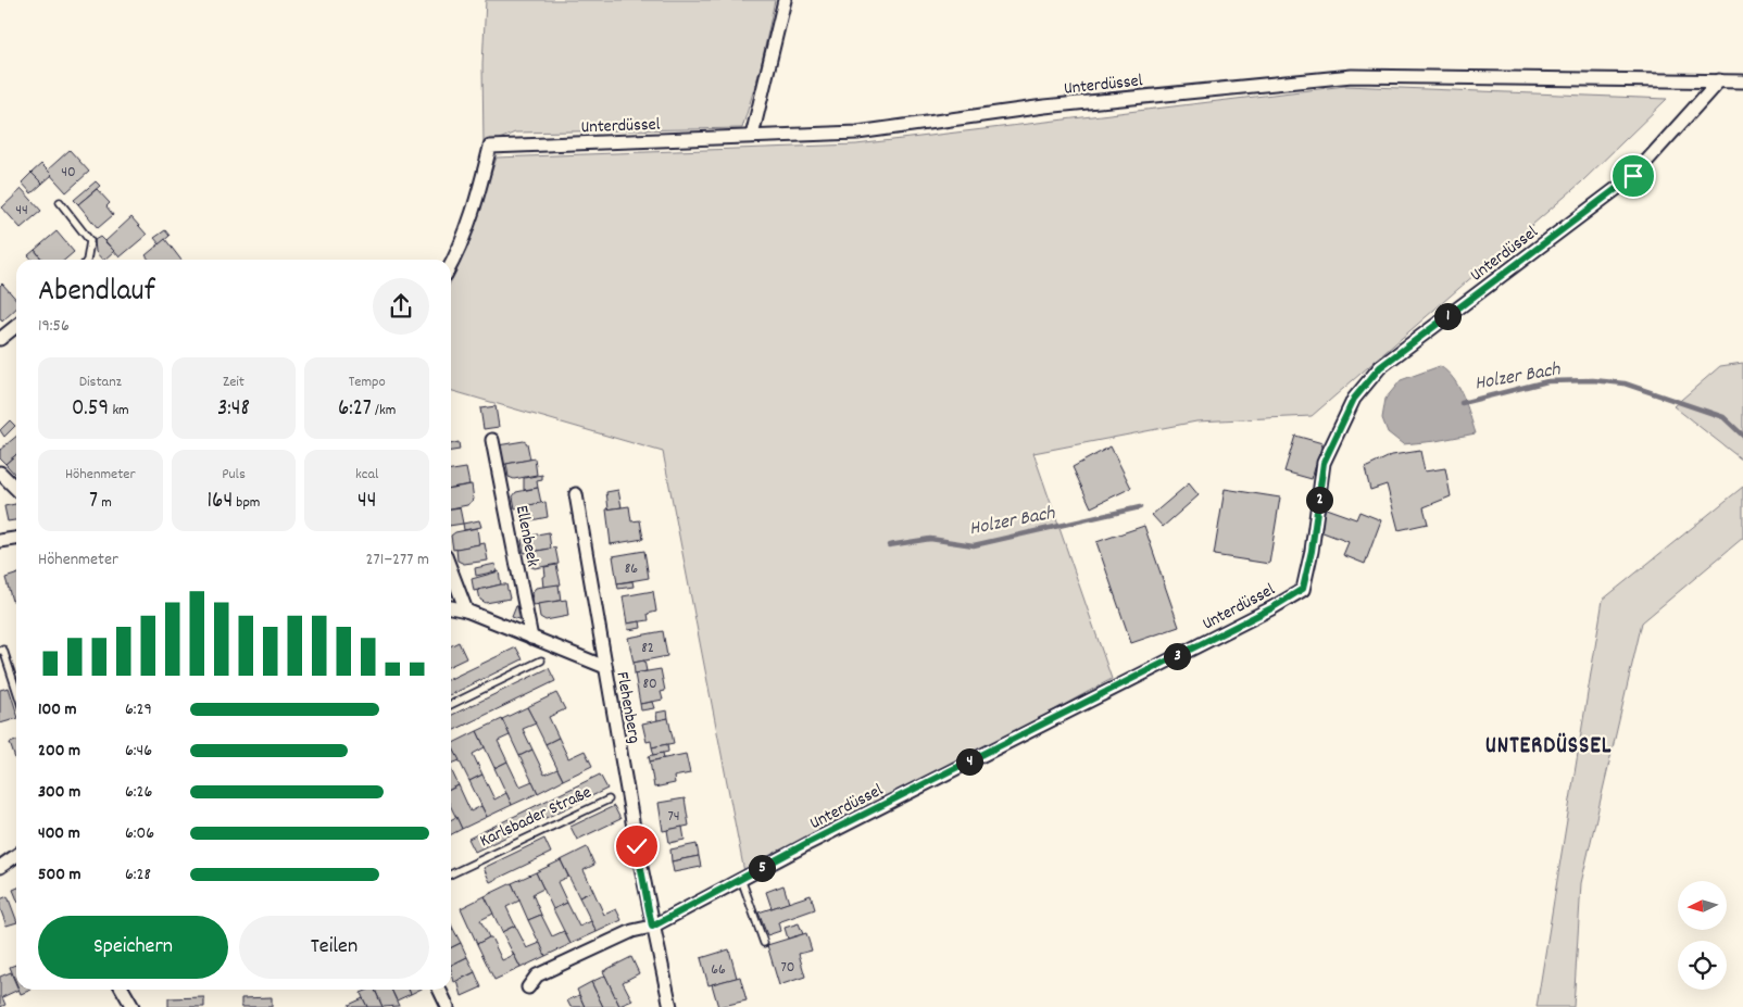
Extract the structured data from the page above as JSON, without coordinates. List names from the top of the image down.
{
  "streets": {
    "street": ["Unterdüssel", "Ellenbeek", "Flehenberg"],
    "lane": ["Karlsbader Straße"]
  },
  "districts": ["UNTERDÜSSEL"],
  "water": ["Holzer Bach"],
  "house_numbers": [
    "40",
    "44",
    "86",
    "82",
    "80",
    "74",
    "70",
    "66"
  ],
  "north": "left",
  "page": {
    "heading": ["Abendlauf", "19:56"],
    "pins": [
      "1",
      "2",
      "3",
      "4",
      "5"
    ],
    "stats": [
      ["Distanz", "0.59 km"],
      ["Zeit", "3:48"],
      ["Tempo", "6:27 /km"],
      ["Höhenmeter", "7 m"],
      ["Puls", "164 bpm"],
      ["kcal", "44"]
    ],
    "chart": ["Höhenmeter", "271–277 m"],
    "list": [
      {
        "name": "100 m",
        "note": "6:29"
      },
      {
        "name": "200 m",
        "note": "6:46"
      },
      {
        "name": "300 m",
        "note": "6:26"
      },
      {
        "name": "400 m",
        "note": "6:06"
      },
      {
        "name": "500 m",
        "note": "6:28"
      }
    ],
    "buttons": ["Speichern", "Teilen"]
  }
}
